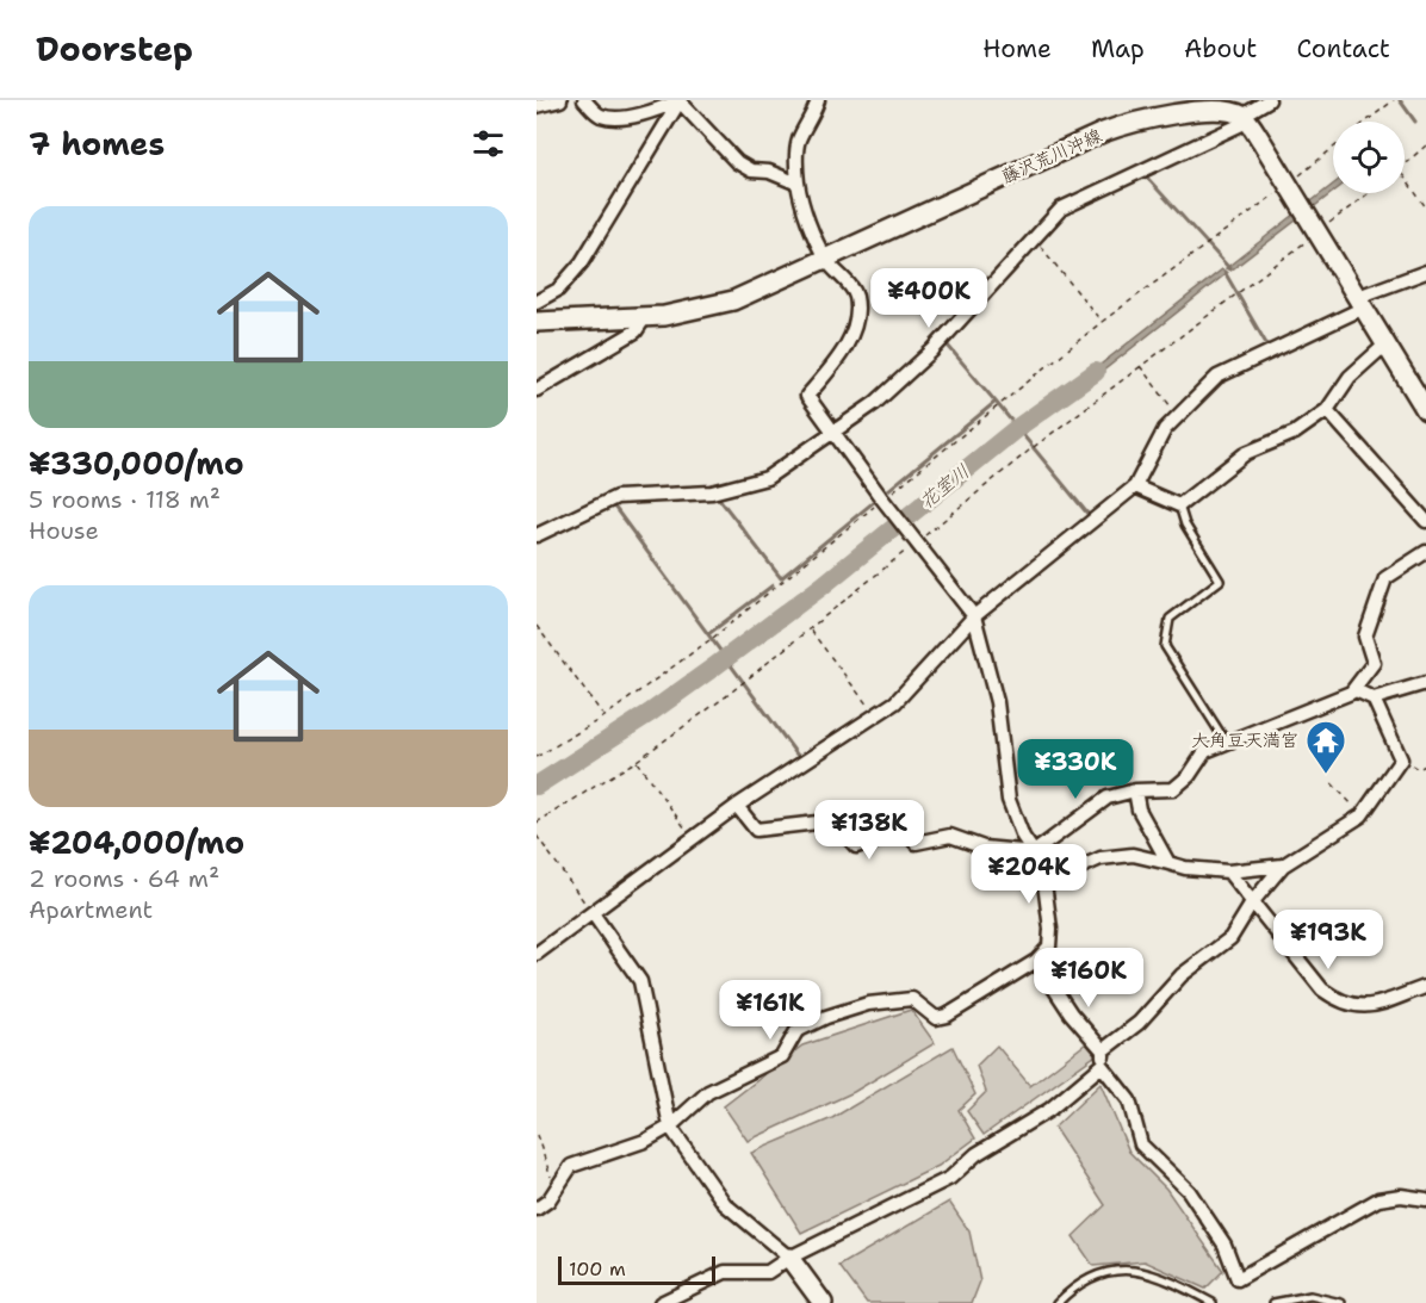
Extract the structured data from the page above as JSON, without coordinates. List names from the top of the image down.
{
  "streets": {
    "main road": ["藤沢荒川沖線"]
  },
  "water": ["花室川"],
  "places": {
    "temple": ["大角豆天満宮"]
  },
  "scale_bar": "100 m",
  "page": {
    "header": "Doorstep",
    "nav": [
      "Home",
      "Map",
      "About",
      "Contact"
    ],
    "heading": "7 homes",
    "list": [
      {
        "name": "¥330,000/mo",
        "note": "5 rooms · 118 m² · House"
      },
      {
        "name": "¥204,000/mo",
        "note": "2 rooms · 64 m² · Apartment"
      }
    ],
    "price": [
      "¥400K",
      "¥330K",
      "¥138K",
      "¥204K",
      "¥193K",
      "¥160K",
      "¥161K"
    ],
    "scale": "100 m"
  }
}
